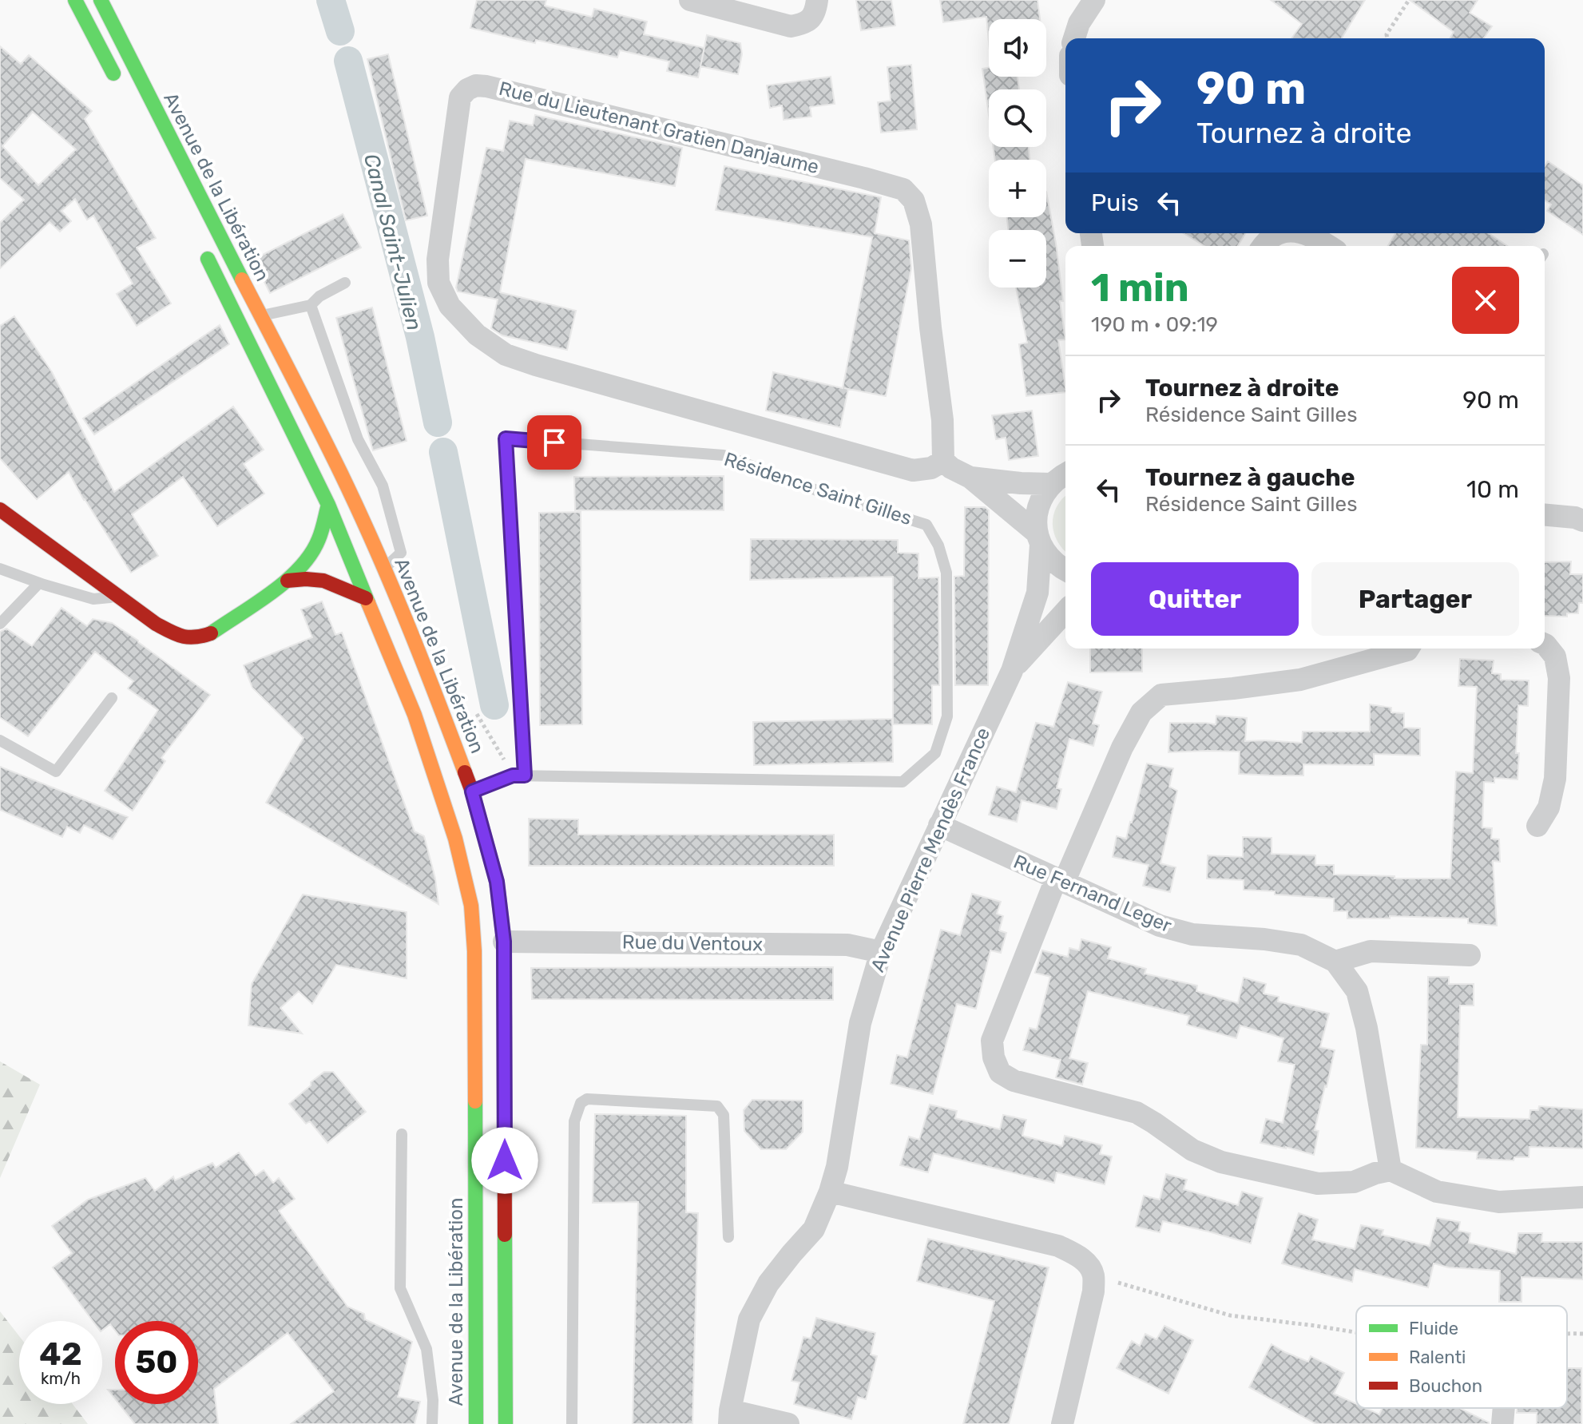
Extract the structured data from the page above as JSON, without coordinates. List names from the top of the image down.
{
  "streets": {
    "main road": ["Avenue de la Libération"],
    "street": [
      "Rue du Lieutenant Gratien Danjaume",
      "Avenue Pierre Mendès France",
      "Rue Fernand Leger",
      "Rue du Ventoux"
    ],
    "lane": ["Résidence Saint Gilles"]
  },
  "crossings": [
    ["Avenue de la Libération", "Résidence Saint Gilles"],
    ["Avenue de la Libération", "Rue du Ventoux"],
    ["Avenue Pierre Mendès France", "Rue Fernand Leger"],
    ["Avenue Pierre Mendès France", "Rue du Ventoux"]
  ],
  "water": ["Canal Saint-Julien"],
  "legend": ["Fluide", "Ralenti", "Bouchon"],
  "page": {
    "map_buttons": ["+", "−"],
    "turn": ["90 m", "Tournez à droite"],
    "then": "Puis",
    "heading": ["1 min", "190 m · 09:19"],
    "list": [
      {
        "name": "Tournez à droite",
        "note": "Résidence Saint Gilles",
        "value": "90 m"
      },
      {
        "name": "Tournez à gauche",
        "note": "Résidence Saint Gilles",
        "value": "10 m"
      }
    ],
    "buttons": ["Quitter", "Partager"],
    "speed": "42 km/h",
    "limit": "50"
  }
}
